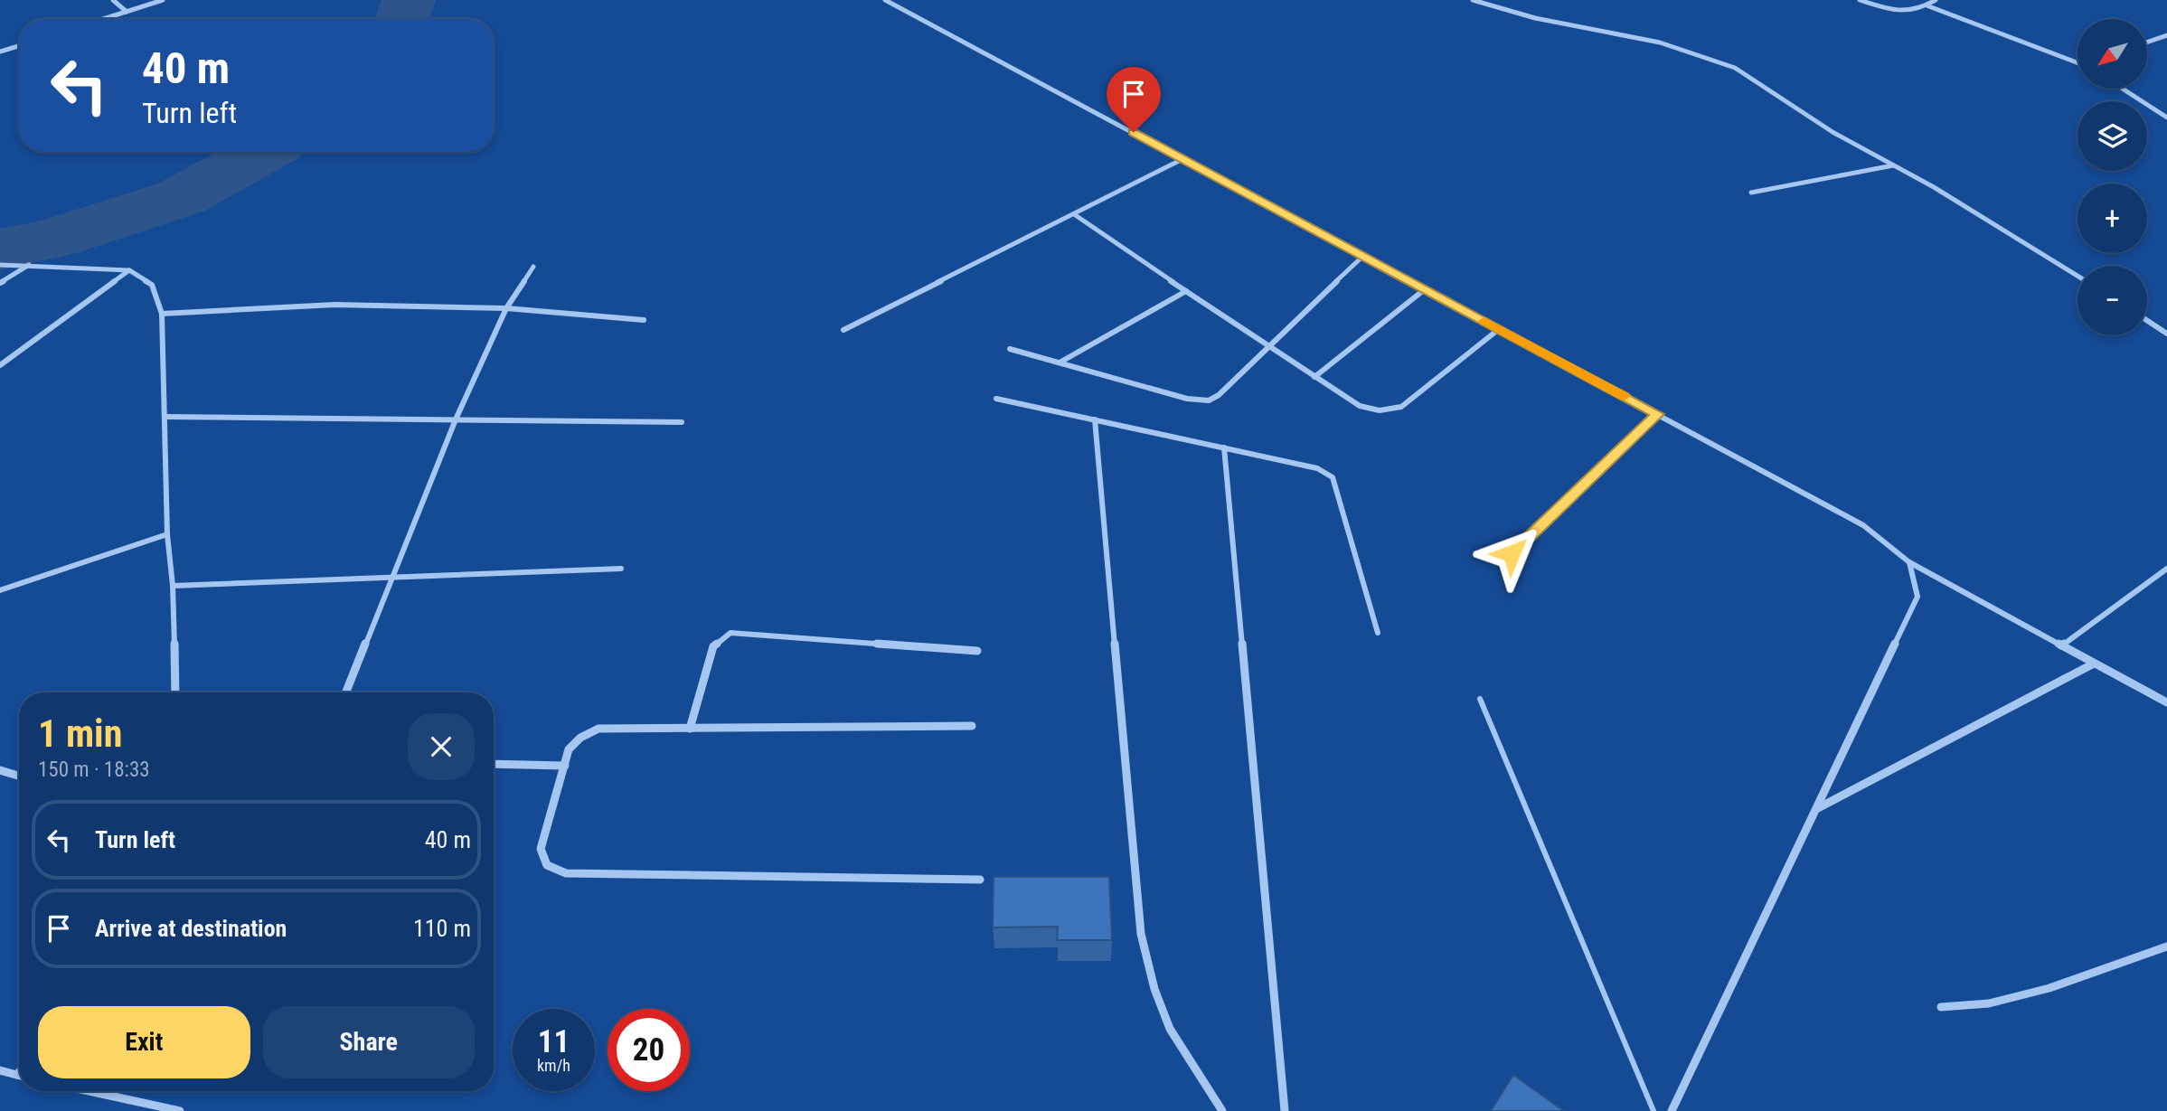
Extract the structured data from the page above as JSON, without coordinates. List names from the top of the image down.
{
  "north": "bottom left",
  "page": {
    "map_buttons": ["+", "−"],
    "turn": ["40 m", "Turn left"],
    "heading": ["1 min", "150 m · 18:33"],
    "list": [
      {
        "name": "Turn left",
        "value": "40 m"
      },
      {
        "name": "Arrive at destination",
        "value": "110 m"
      }
    ],
    "buttons": ["Exit", "Share"],
    "speed": "11 km/h",
    "limit": "20"
  }
}
